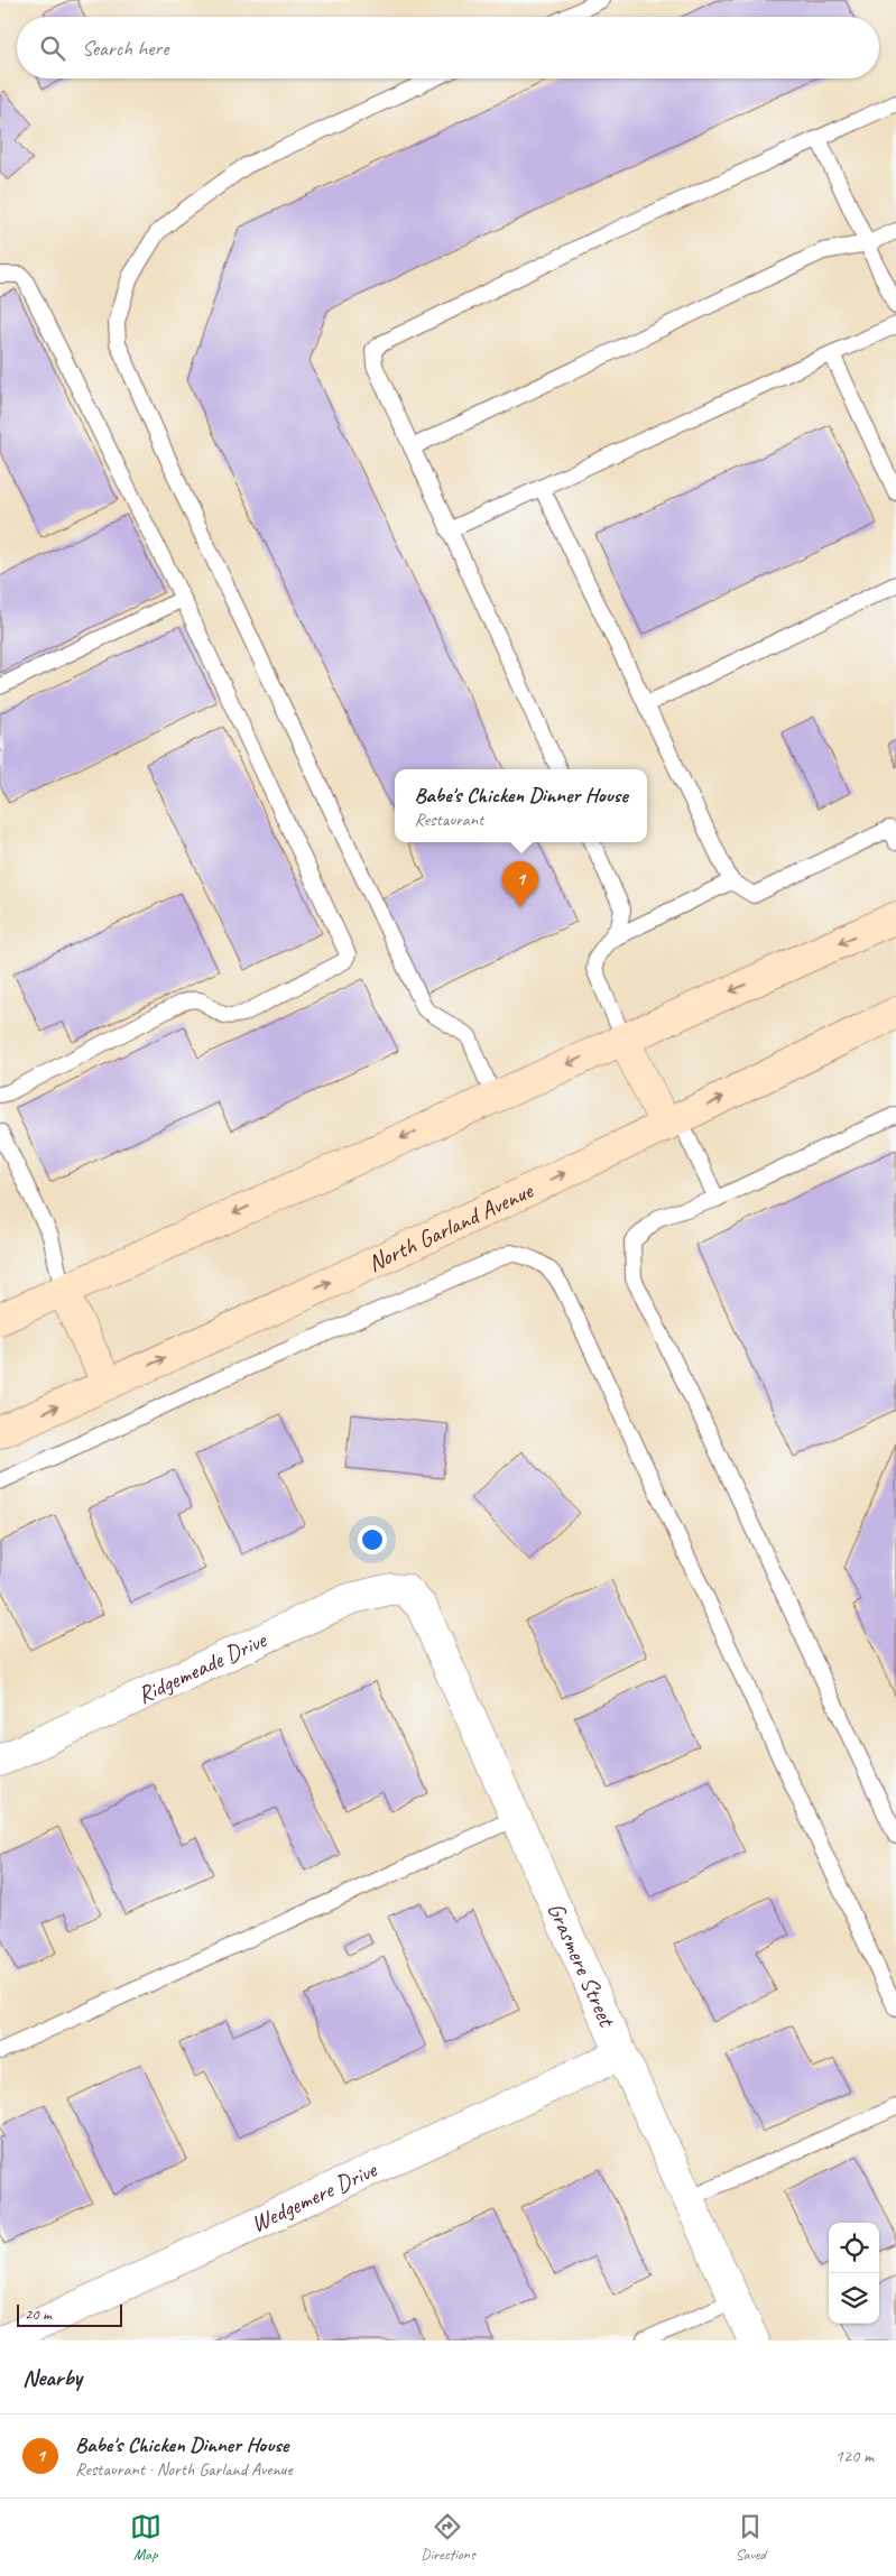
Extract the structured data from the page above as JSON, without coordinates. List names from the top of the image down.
{
  "streets": {
    "main road": ["North Garland Avenue"],
    "street": ["Ridgemeade Drive", "Grasmere Street", "Wedgemere Drive"]
  },
  "crossings": [
    ["Ridgemeade Drive", "Grasmere Street"],
    ["Grasmere Street", "Wedgemere Drive"]
  ],
  "scale_bar": "20 m",
  "page": {
    "search": "Search here",
    "popup": ["Babe's Chicken Dinner House", "Restaurant"],
    "pins": "1",
    "scale": "20 m",
    "heading": "Nearby",
    "list": [
      {
        "mark": "1",
        "name": "Babe's Chicken Dinner House",
        "note": "Restaurant · North Garland Avenue",
        "value": "120 m"
      }
    ],
    "nav": ["Map", "Directions", "Saved"]
  }
}
